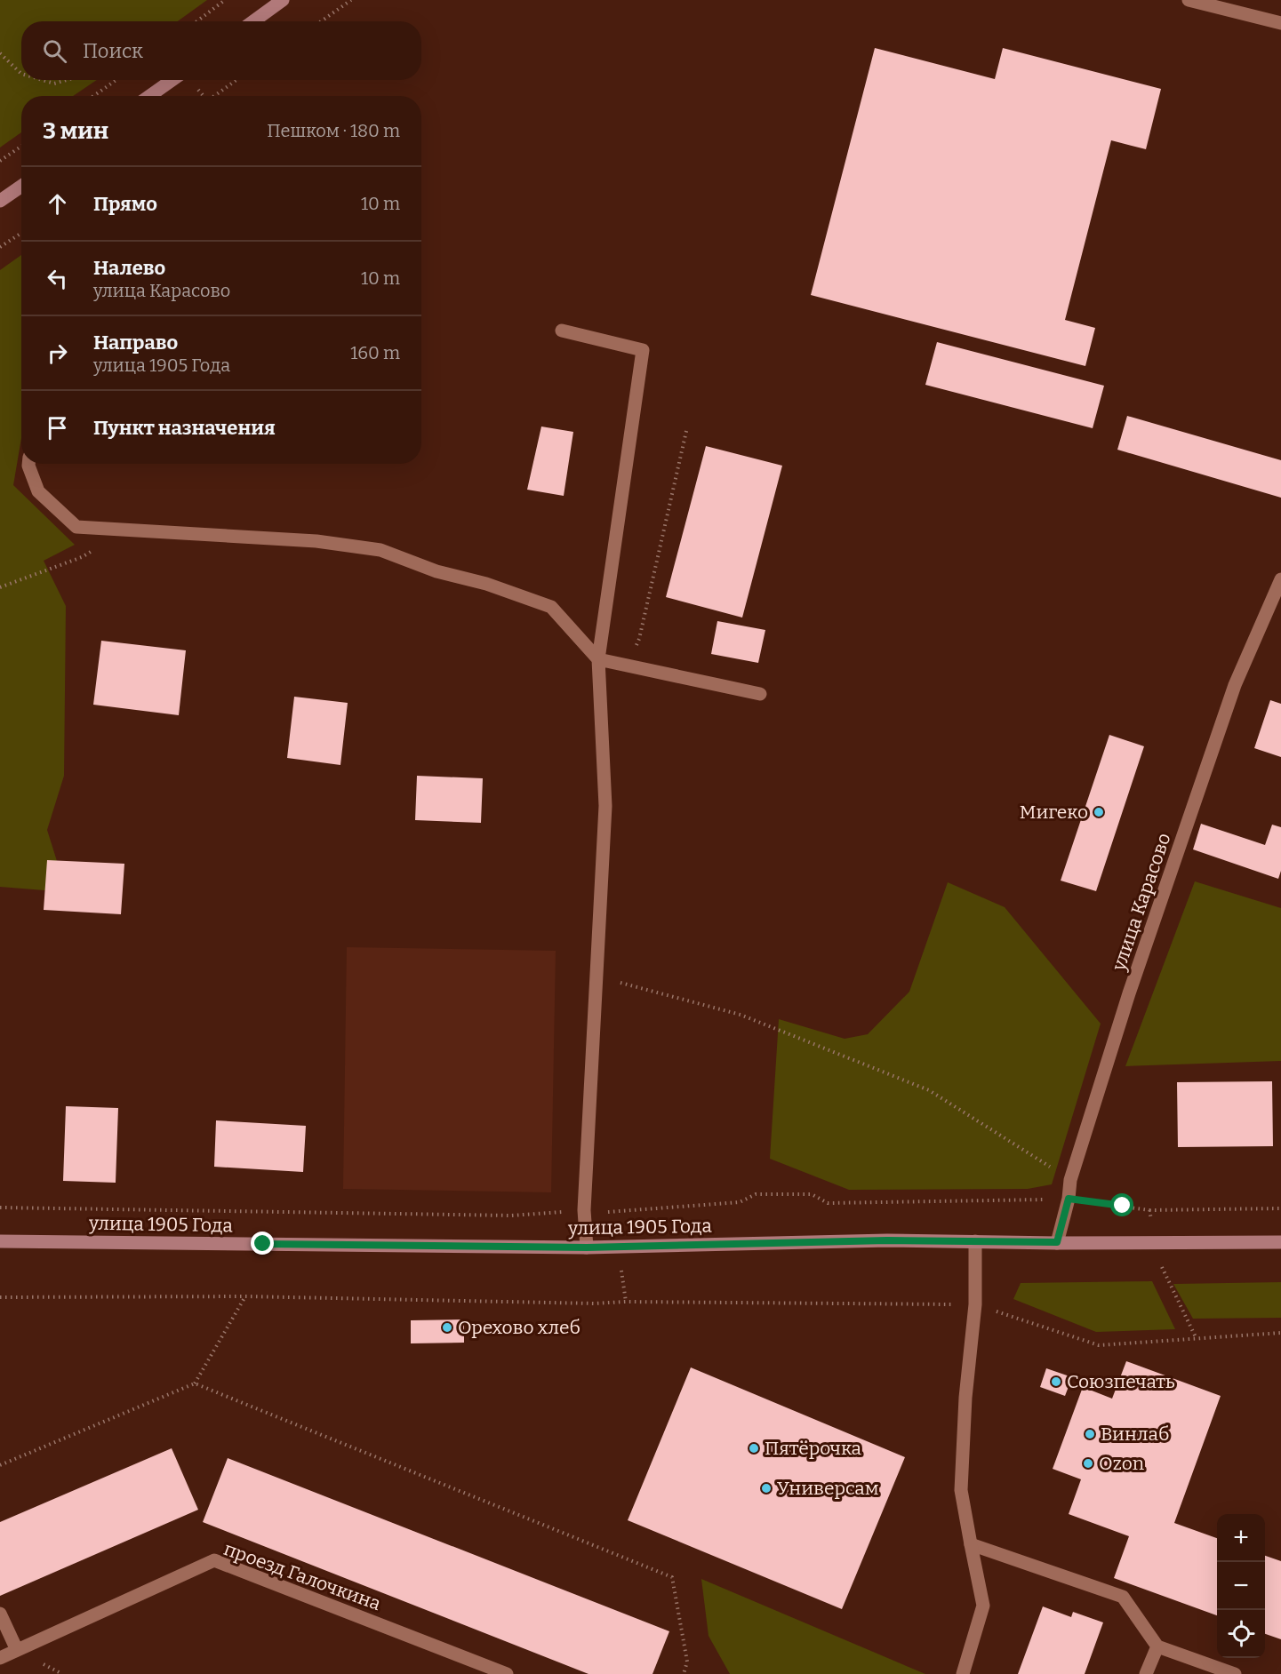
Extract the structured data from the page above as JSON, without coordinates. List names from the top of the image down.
{
  "streets": {
    "street": ["улица Карасово", "улица 1905 Года", "проезд Галочкина"]
  },
  "crossings": [
    ["улица Карасово", "улица 1905 Года"]
  ],
  "places": [
    "Мигеко",
    "Орехово хлеб",
    "Союзпечать",
    "Винлаб",
    "Пятёрочка",
    "Ozon",
    "Универсам"
  ],
  "page": {
    "search": "Поиск",
    "heading": ["3 мин", "Пешком · 180 m"],
    "list": [
      ["Прямо", "10 m"],
      ["Налево", "улица Карасово", "10 m"],
      ["Направо", "улица 1905 Года", "160 m"],
      "Пункт назначения"
    ],
    "map_buttons": ["+", "−"]
  }
}
